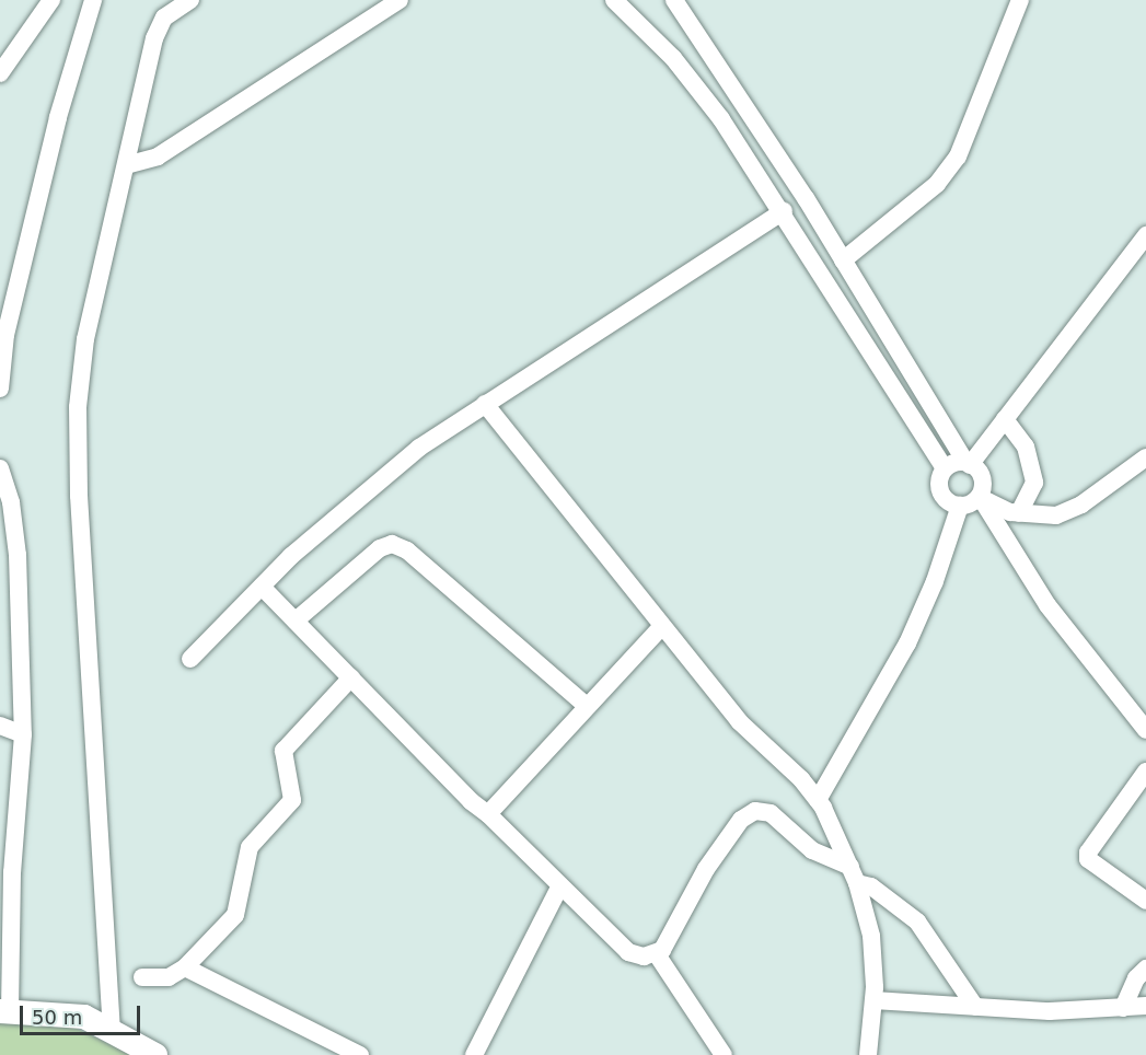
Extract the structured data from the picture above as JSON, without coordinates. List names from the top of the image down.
{
  "scale_bar": "50 m"
}
